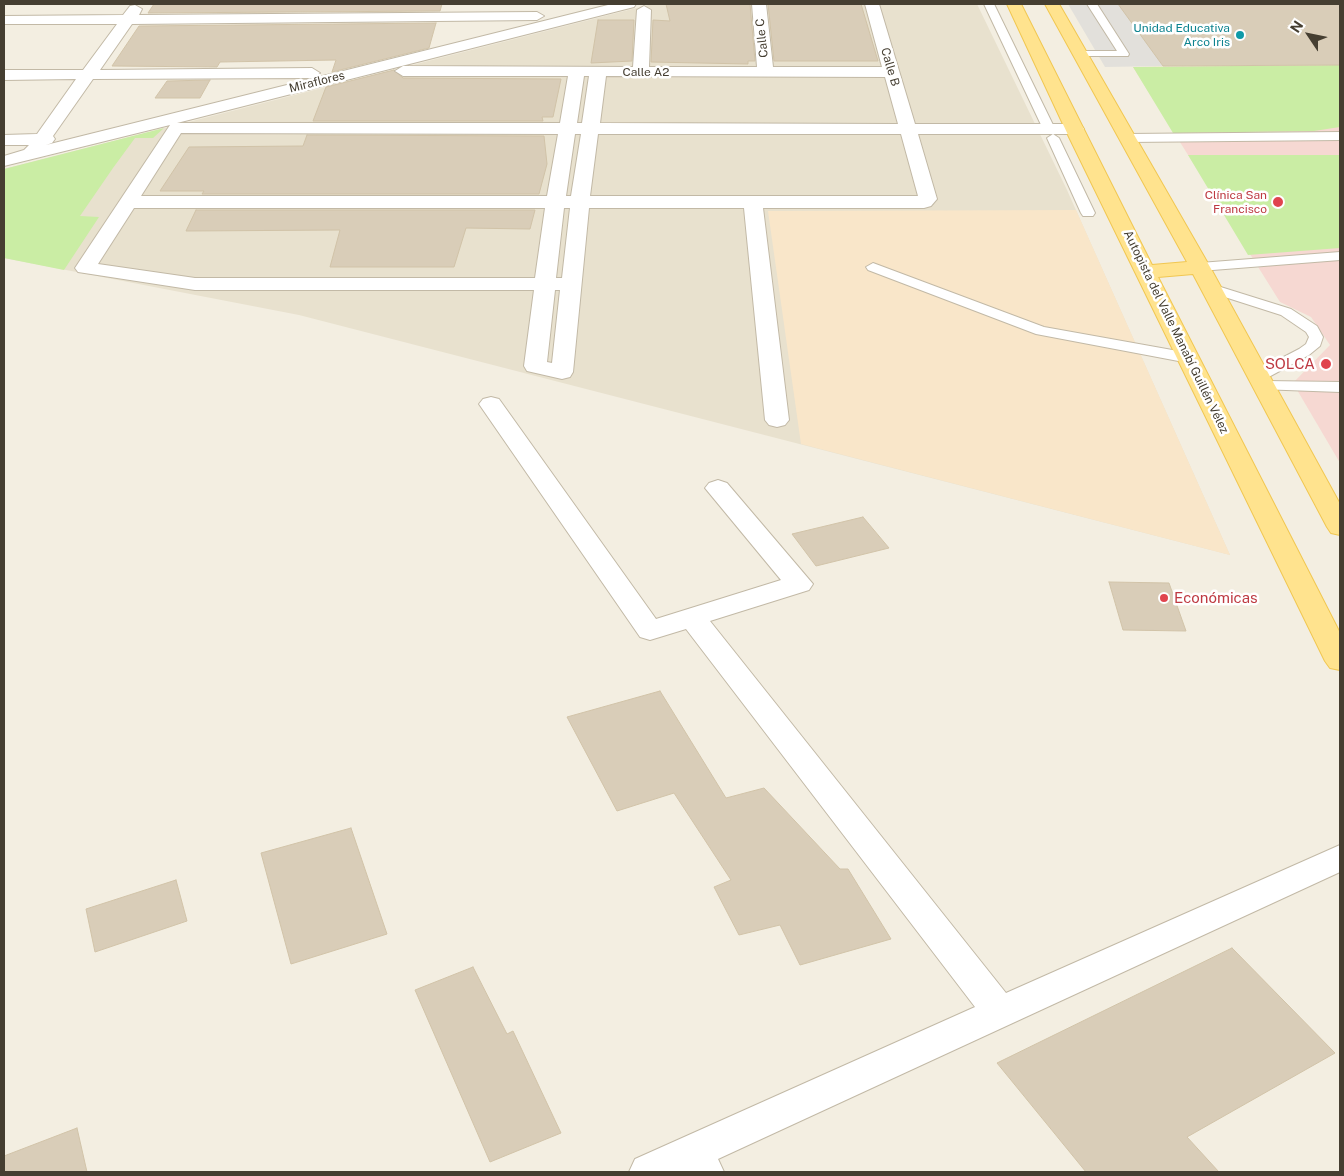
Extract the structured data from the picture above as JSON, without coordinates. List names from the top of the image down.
{
  "streets": {
    "main road": ["Autopista del Valle Manabí Guillén Vélez"],
    "street": [
      "Calle C",
      "Calle B",
      "Calle A2",
      "Miraflores"
    ]
  },
  "crossings": [
    ["Calle C", "Calle A2"],
    ["Calle B", "Calle A2"]
  ],
  "places": [
    "Unidad Educativa Arco Iris",
    "Clínica San Francisco",
    "SOLCA",
    "Económicas"
  ],
  "north": "top left"
}
